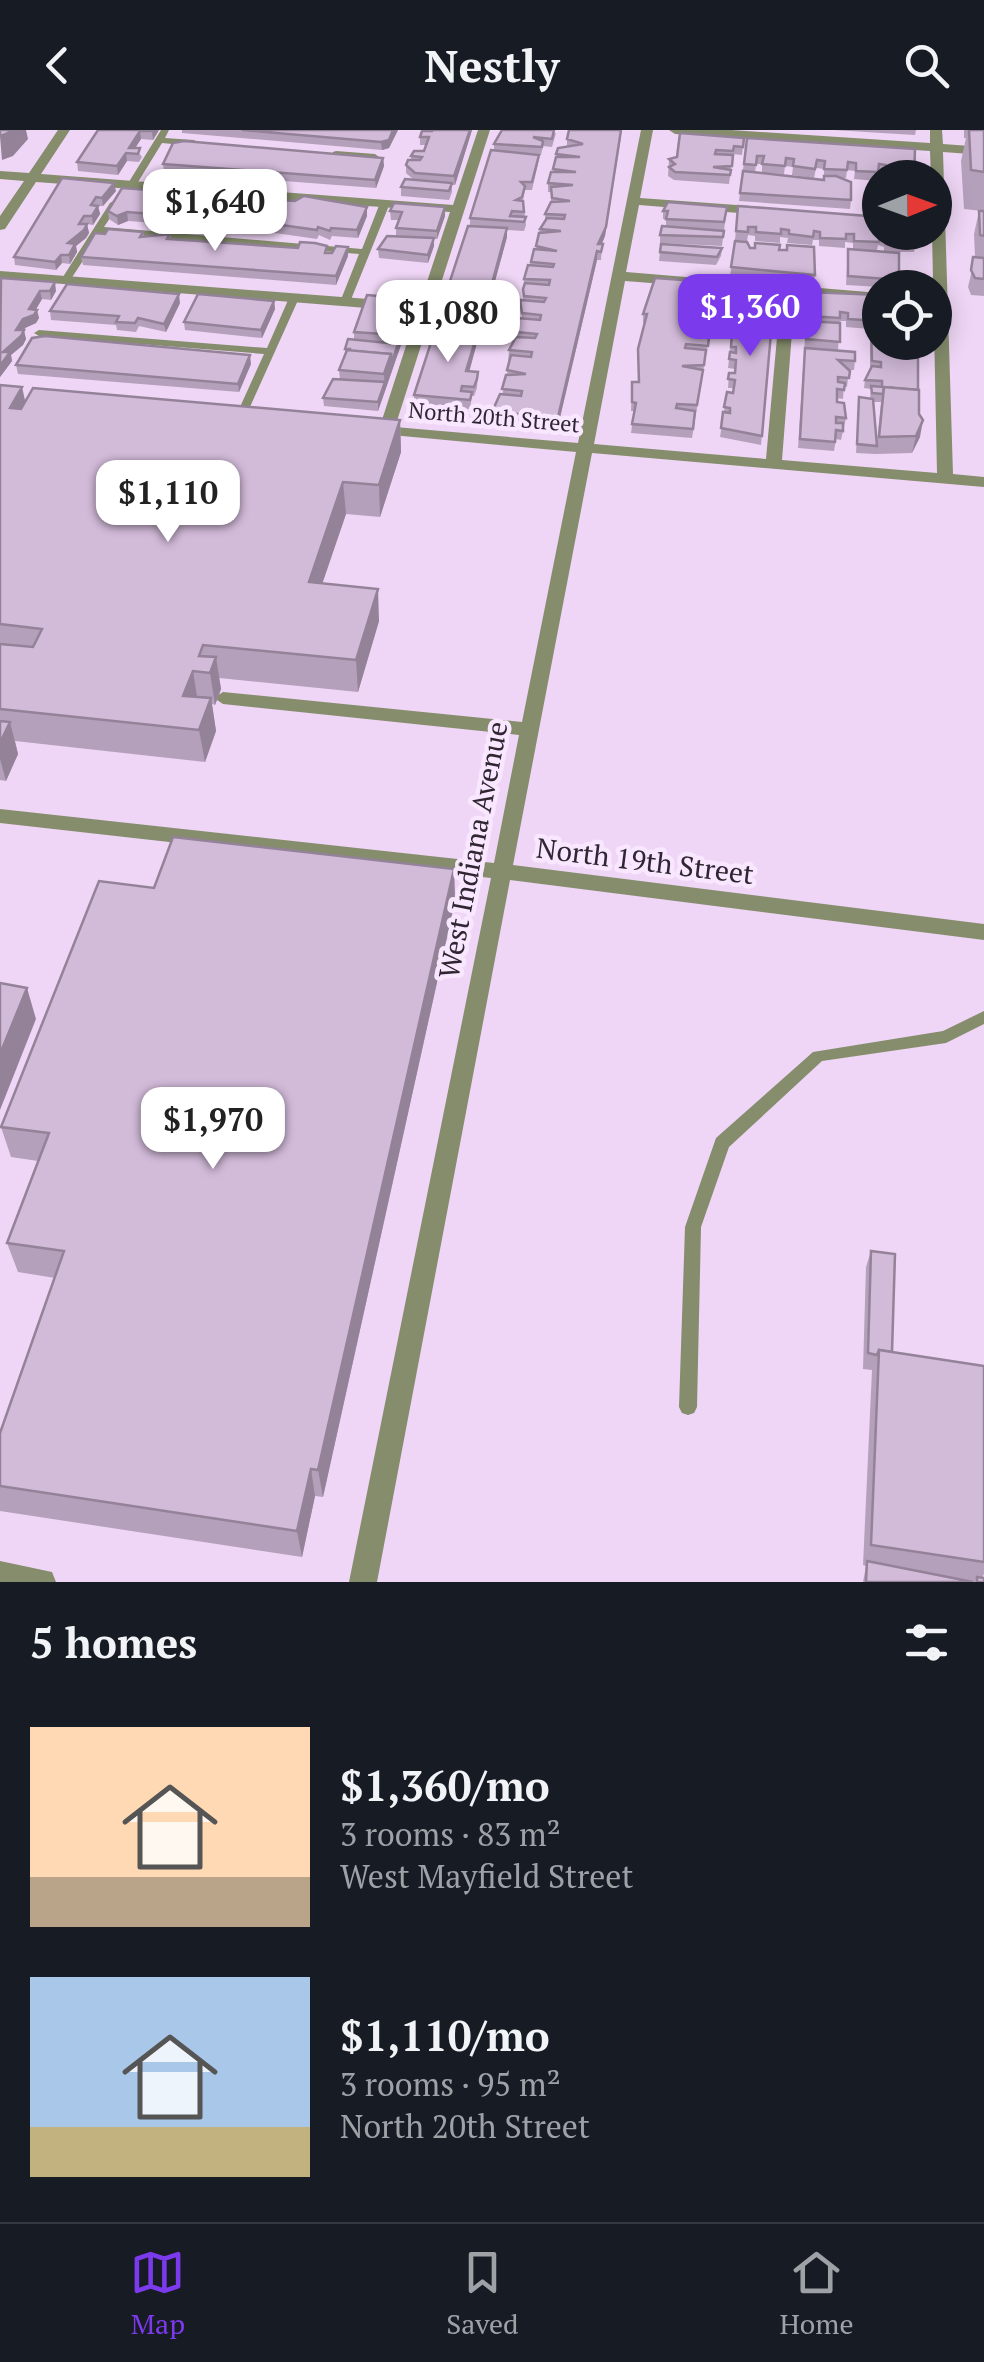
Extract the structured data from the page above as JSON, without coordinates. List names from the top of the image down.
{
  "streets": {
    "street": ["North 20th Street", "West Indiana Avenue", "North 19th Street"]
  },
  "crossings": [
    ["North 20th Street", "West Indiana Avenue"],
    ["West Indiana Avenue", "North 19th Street"]
  ],
  "north": "right",
  "page": {
    "header": "Nestly",
    "price": [
      "$1,640",
      "$1,360",
      "$1,080",
      "$1,110",
      "$1,970"
    ],
    "heading": "5 homes",
    "list": [
      {
        "name": "$1,360/mo",
        "note": "3 rooms · 83 m² · West Mayfield Street"
      },
      {
        "name": "$1,110/mo",
        "note": "3 rooms · 95 m² · North 20th Street"
      }
    ],
    "tabs": ["Map", "Saved", "Home"]
  }
}
